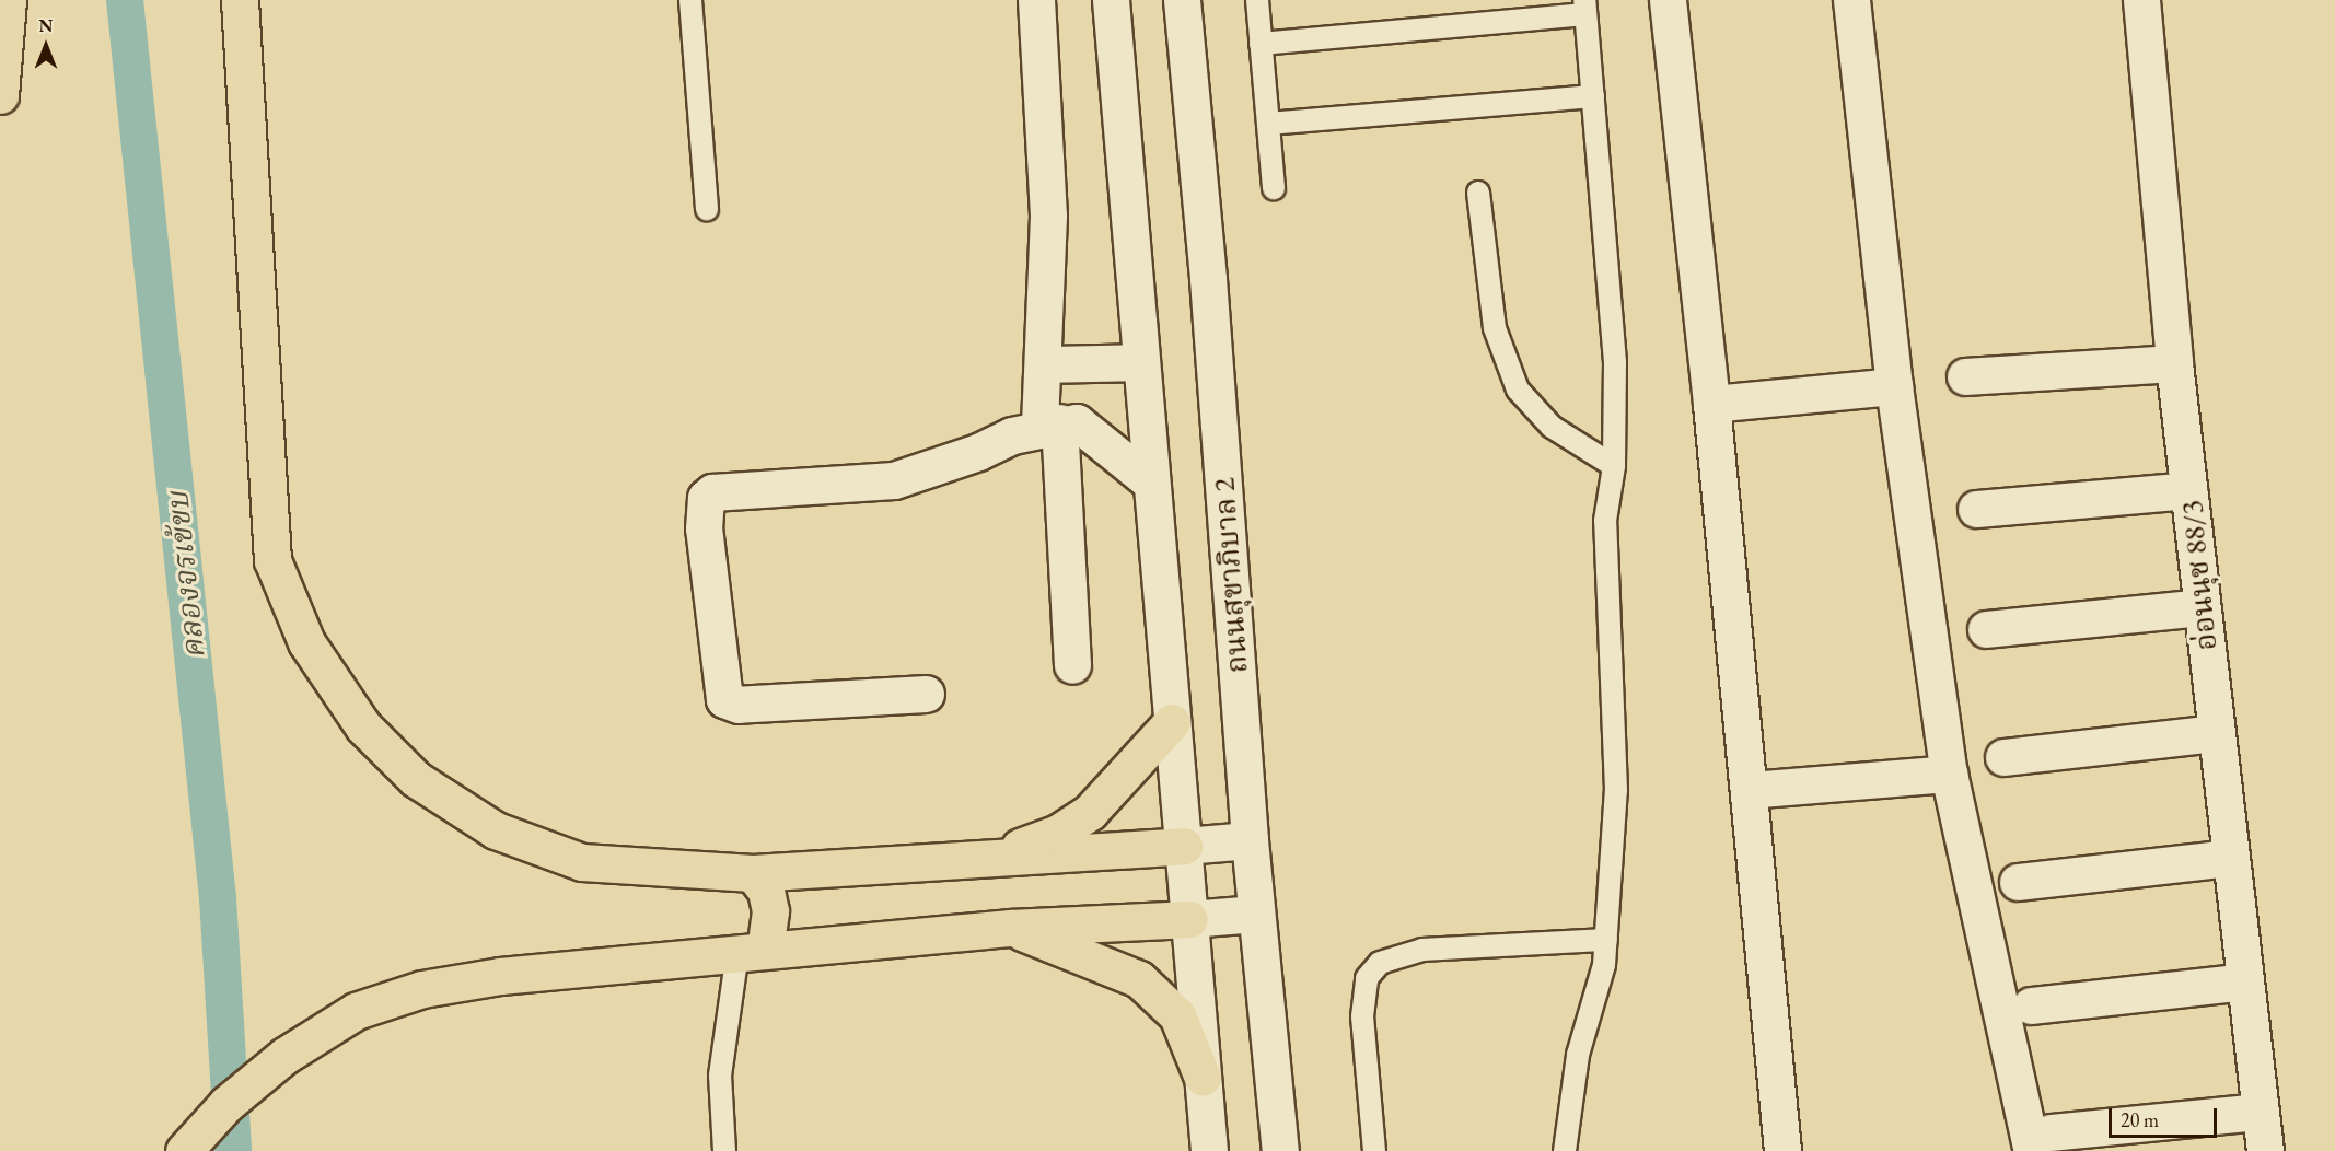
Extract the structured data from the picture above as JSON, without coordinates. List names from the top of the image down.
{
  "streets": {
    "street": ["ถนนสุขาภิบาล 2", "อ่อนนุช 88/3"]
  },
  "water": ["คลองจรเข้ขบ"],
  "scale_bar": "20 m",
  "north": "top"
}
